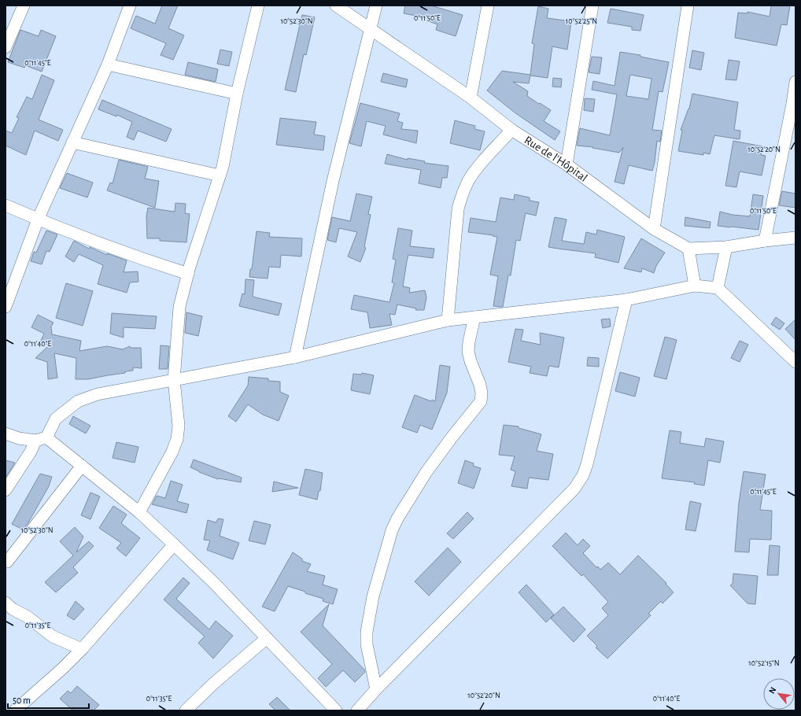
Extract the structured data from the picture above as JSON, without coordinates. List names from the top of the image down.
{
  "streets": {
    "street": ["Rue de l'Hôpital"]
  },
  "scale_bar": "50 m",
  "north": "top left",
  "coordinates": [
    "0°11'50\"E",
    "10°52'30\"N",
    "10°52'25\"N",
    "0°11'45\"E",
    "10°52'20\"N",
    "0°11'40\"E",
    "0°11'35\"E",
    "10°52'15\"N"
  ]
}
